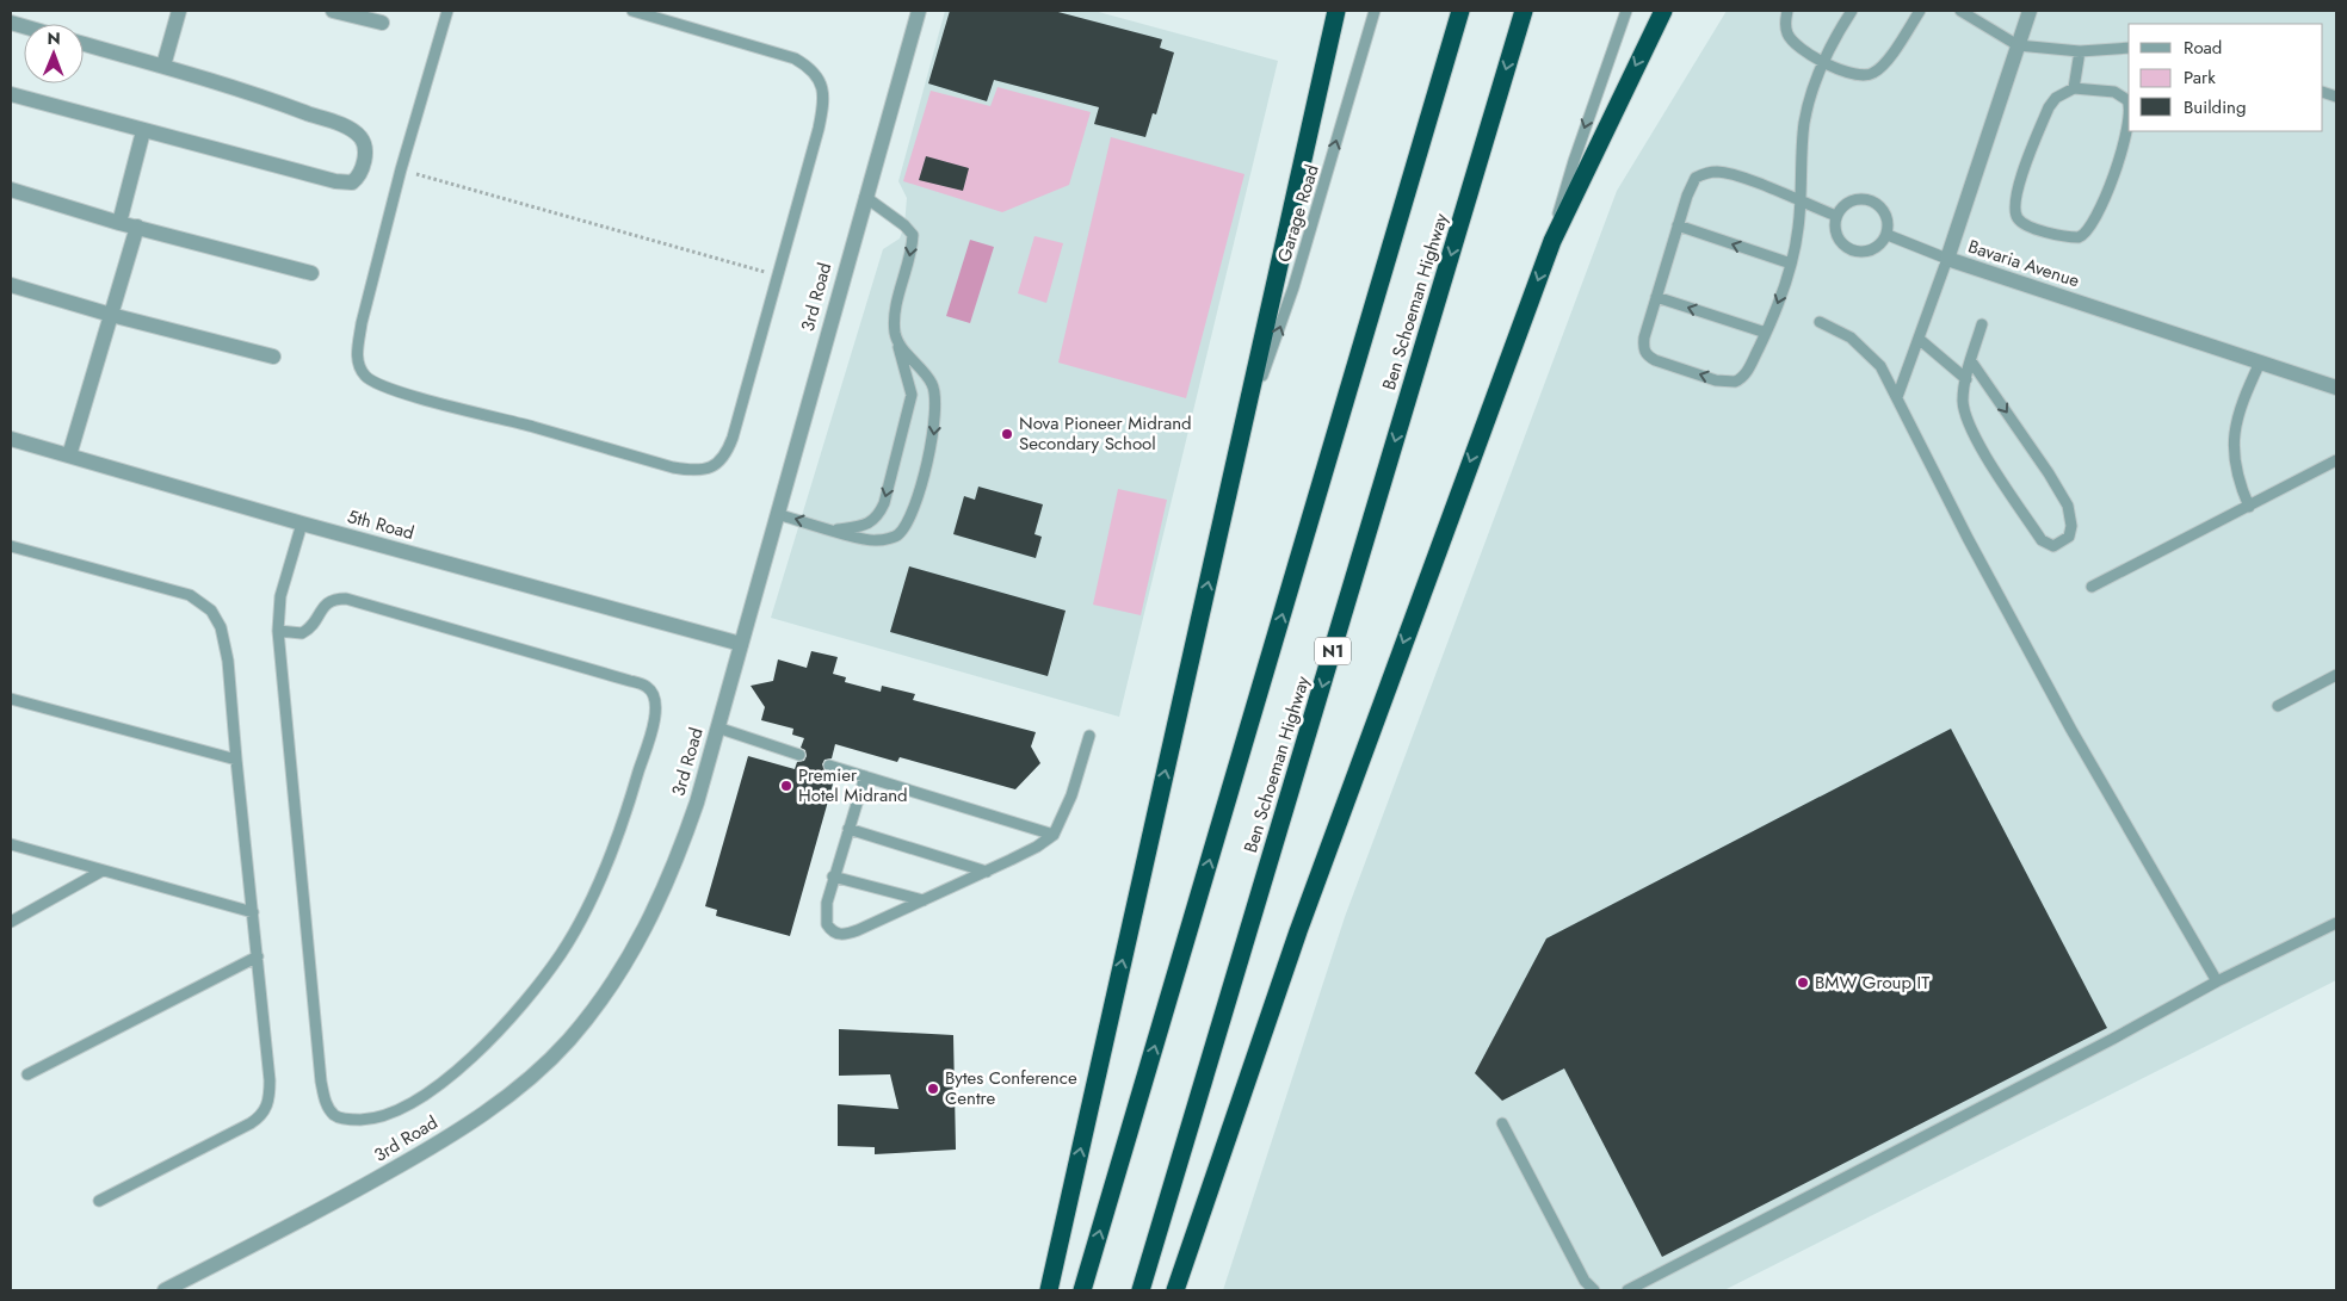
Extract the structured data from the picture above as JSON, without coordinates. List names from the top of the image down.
{
  "streets": {
    "highway": ["Ben Schoeman Highway", "N1"],
    "street": ["Bavaria Avenue", "3rd Road", "5th Road"],
    "lane": ["Garage Road"]
  },
  "crossings": [
    ["3rd Road", "5th Road"]
  ],
  "one_way": ["Garage Road"],
  "places": [
    "Nova Pioneer Midrand Secondary School",
    "Premier Hotel Midrand",
    "BMW Group IT",
    "Bytes Conference Centre"
  ],
  "legend": ["Road", "Park", "Building"],
  "north": "top"
}
